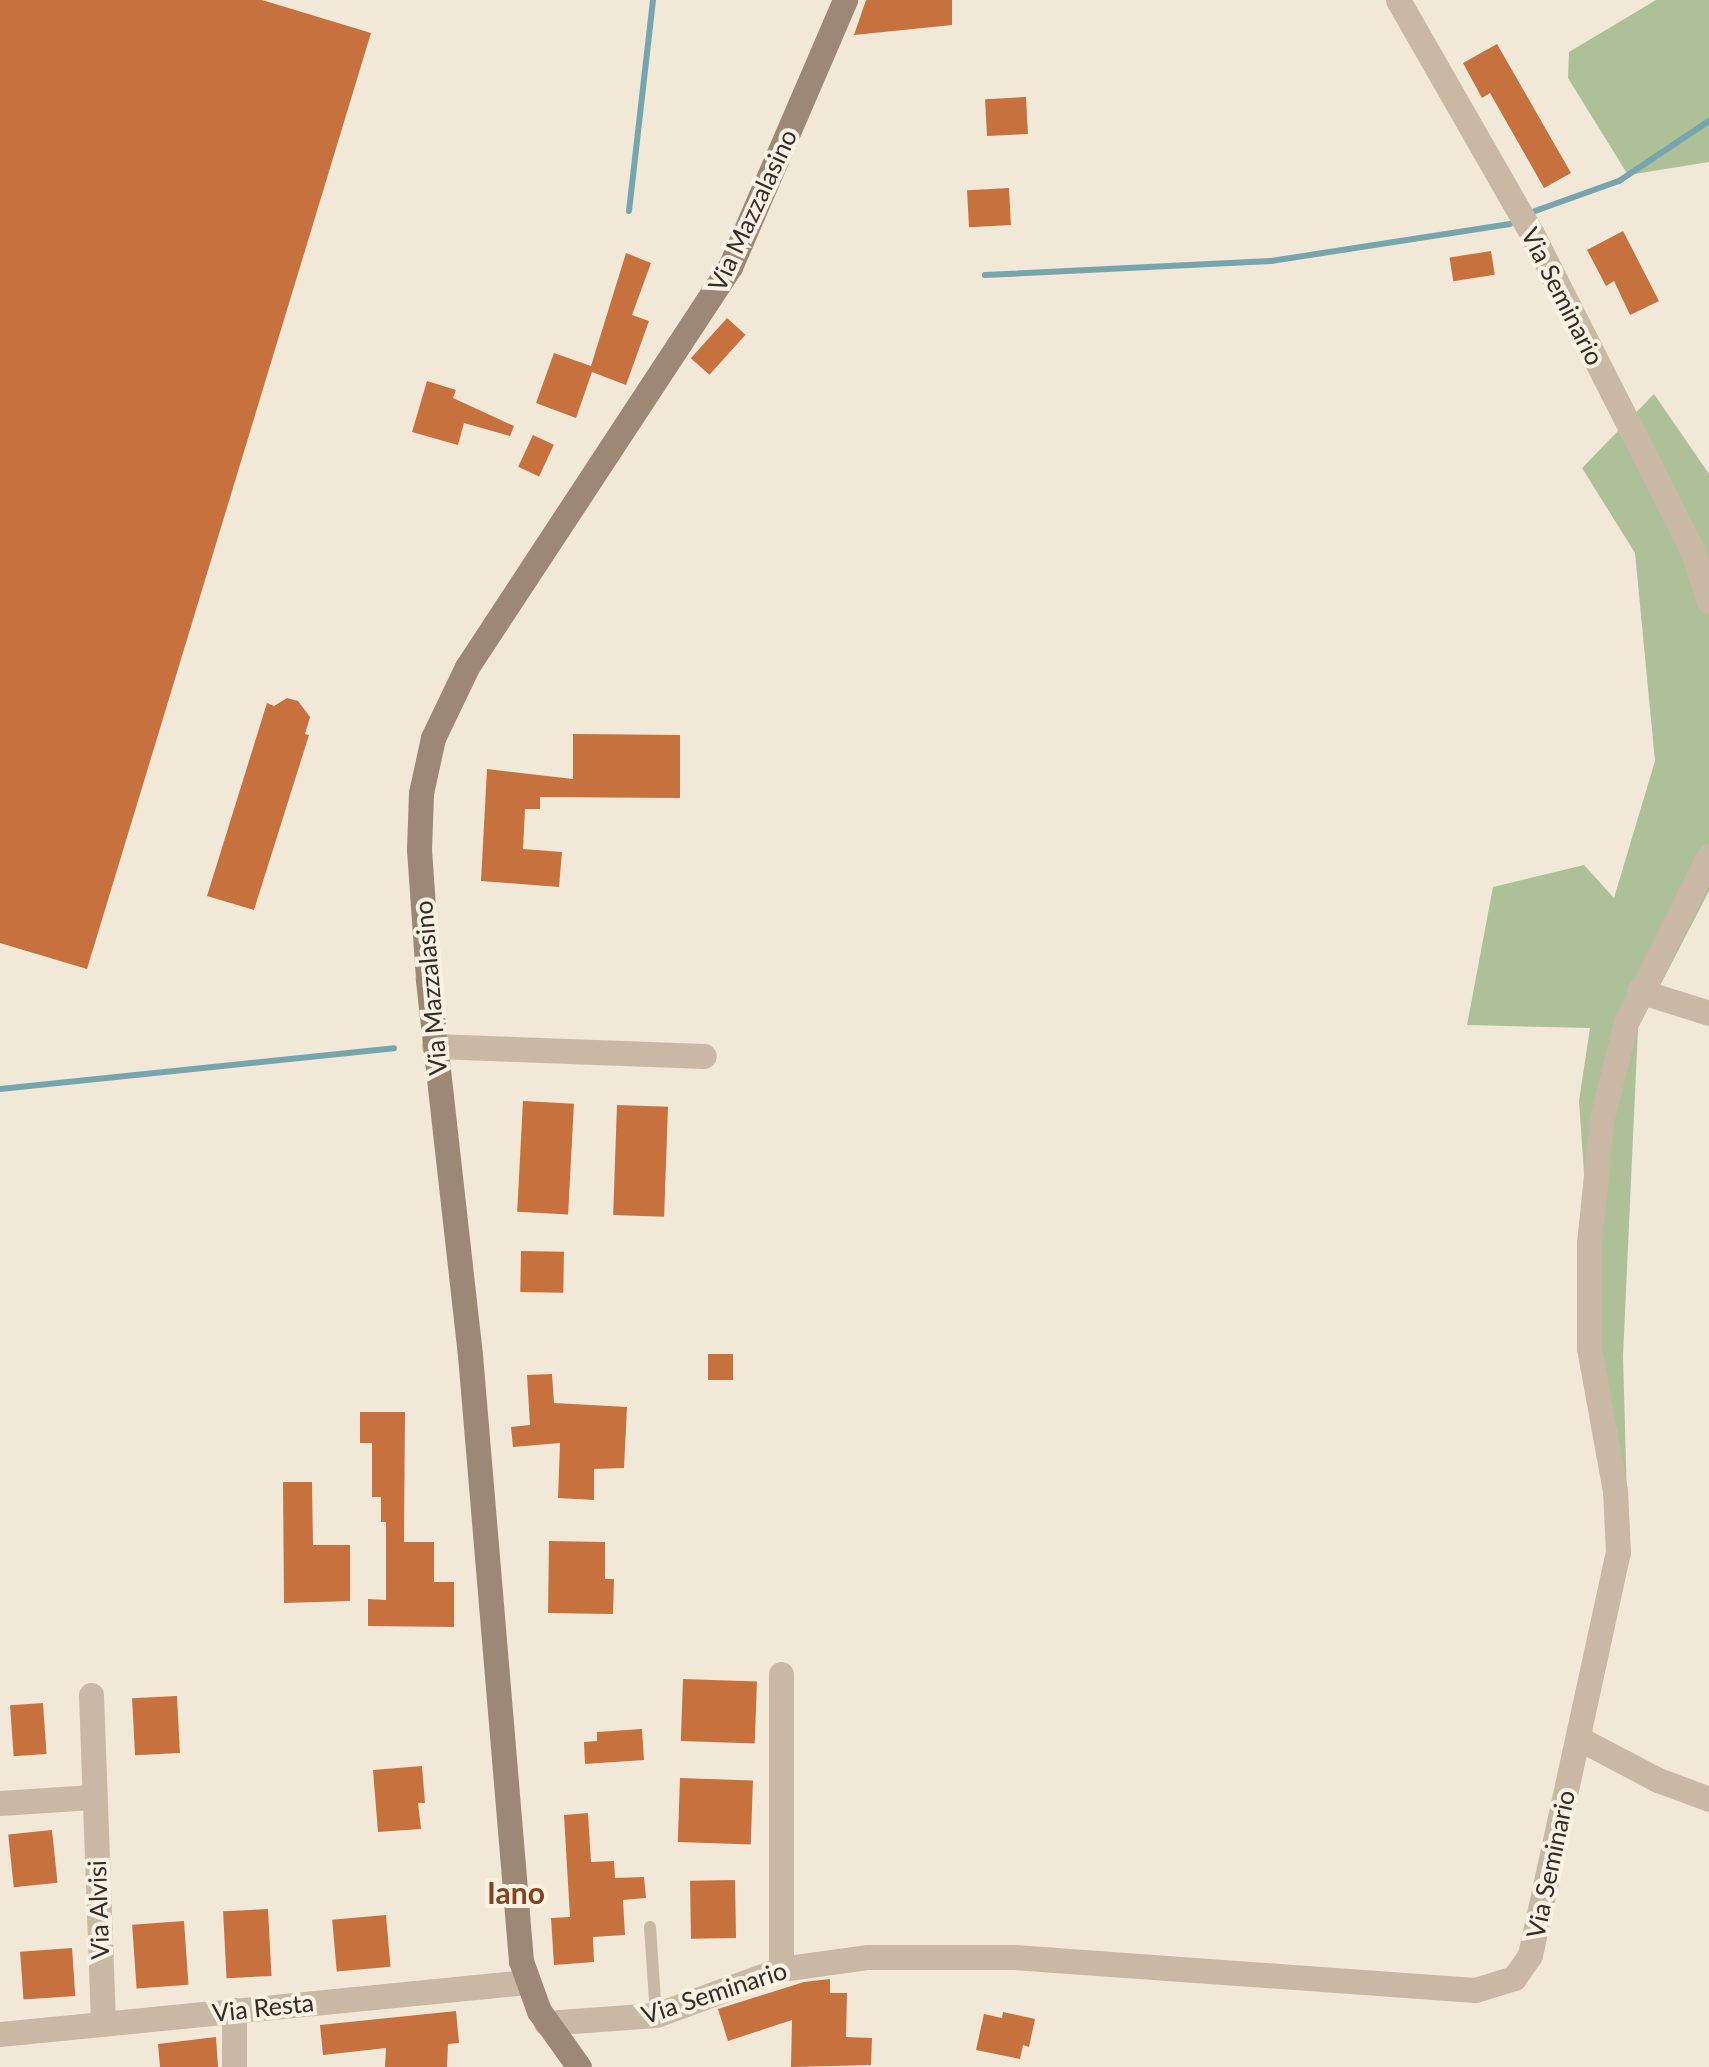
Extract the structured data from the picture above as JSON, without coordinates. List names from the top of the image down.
{
  "streets": {
    "main road": ["Via Mazzalasino"],
    "street": ["Via Seminario", "Via Alvisi", "Via Resta"]
  },
  "crossings": [
    ["Via Mazzalasino", "Via Seminario"],
    ["Via Mazzalasino", "Via Resta"],
    ["Via Alvisi", "Via Resta"]
  ],
  "districts": ["Iano"]
}
